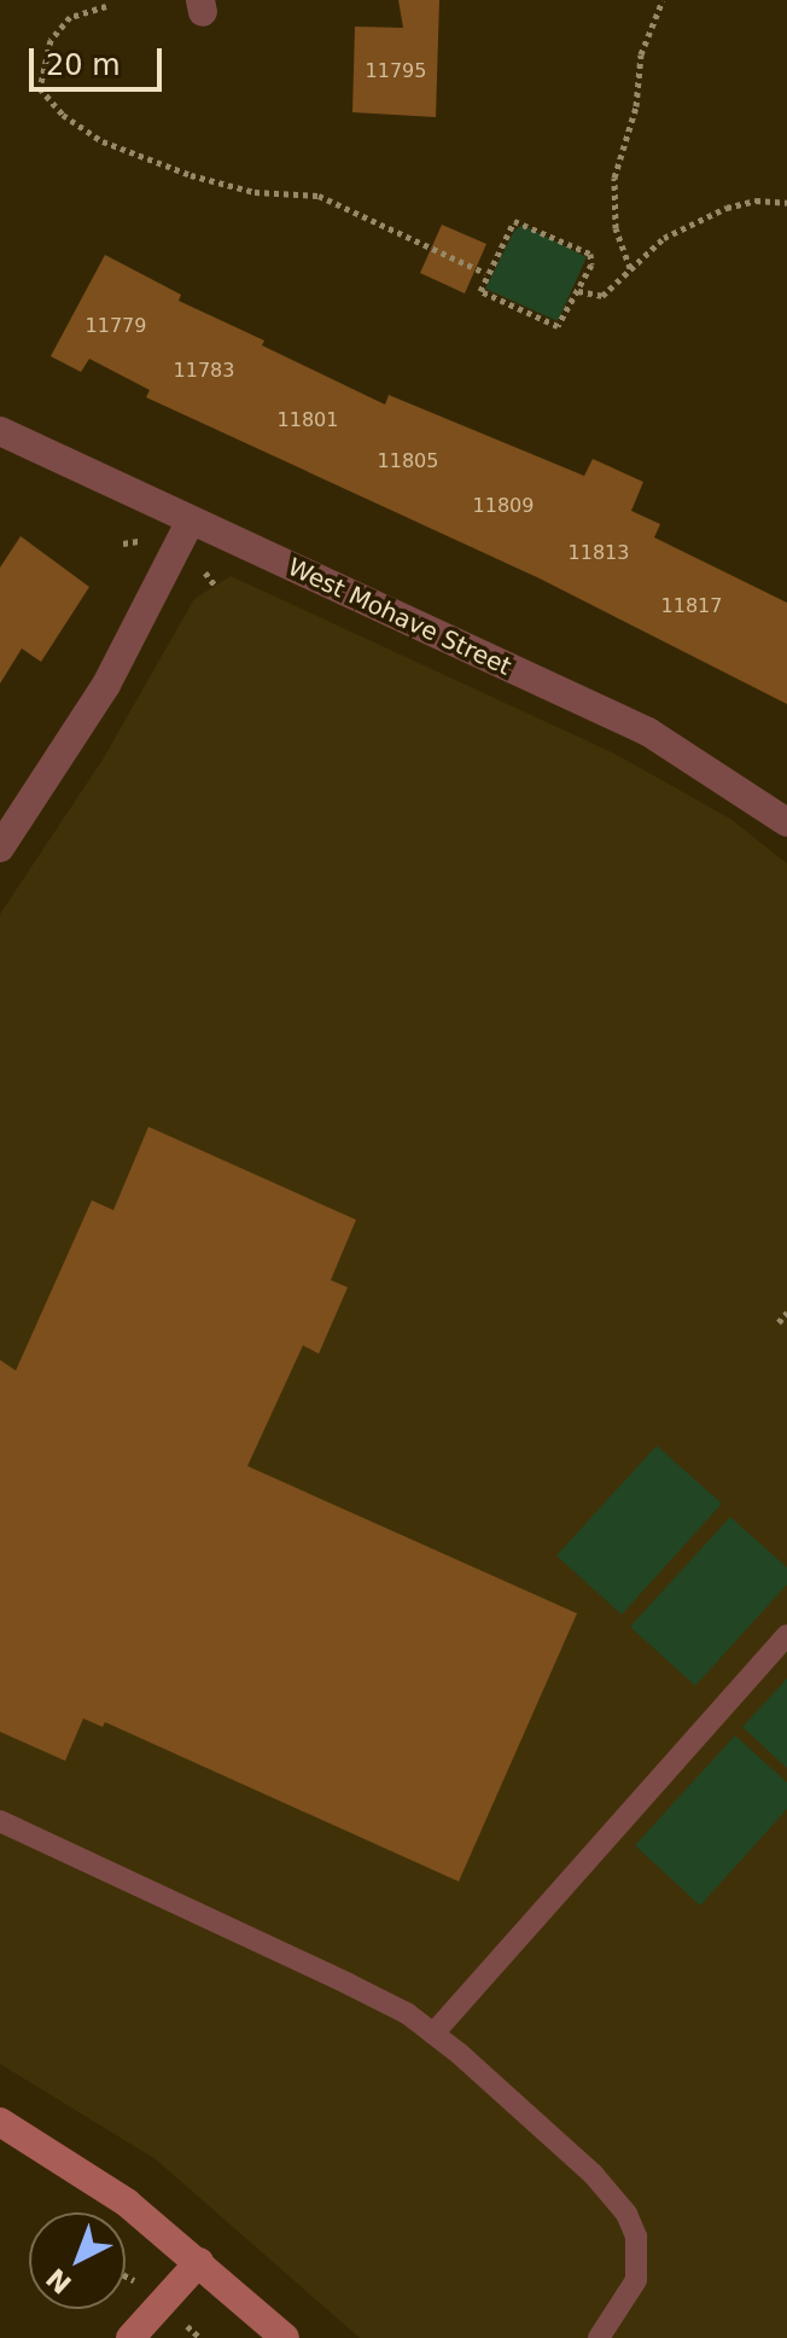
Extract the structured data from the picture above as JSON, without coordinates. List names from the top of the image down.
{
  "streets": {
    "street": ["West Mohave Street"]
  },
  "house_numbers": [
    "11795",
    "11779",
    "11783",
    "11801",
    "11805",
    "11809",
    "11813",
    "11817"
  ],
  "scale_bar": "20 m",
  "north": "bottom left"
}
